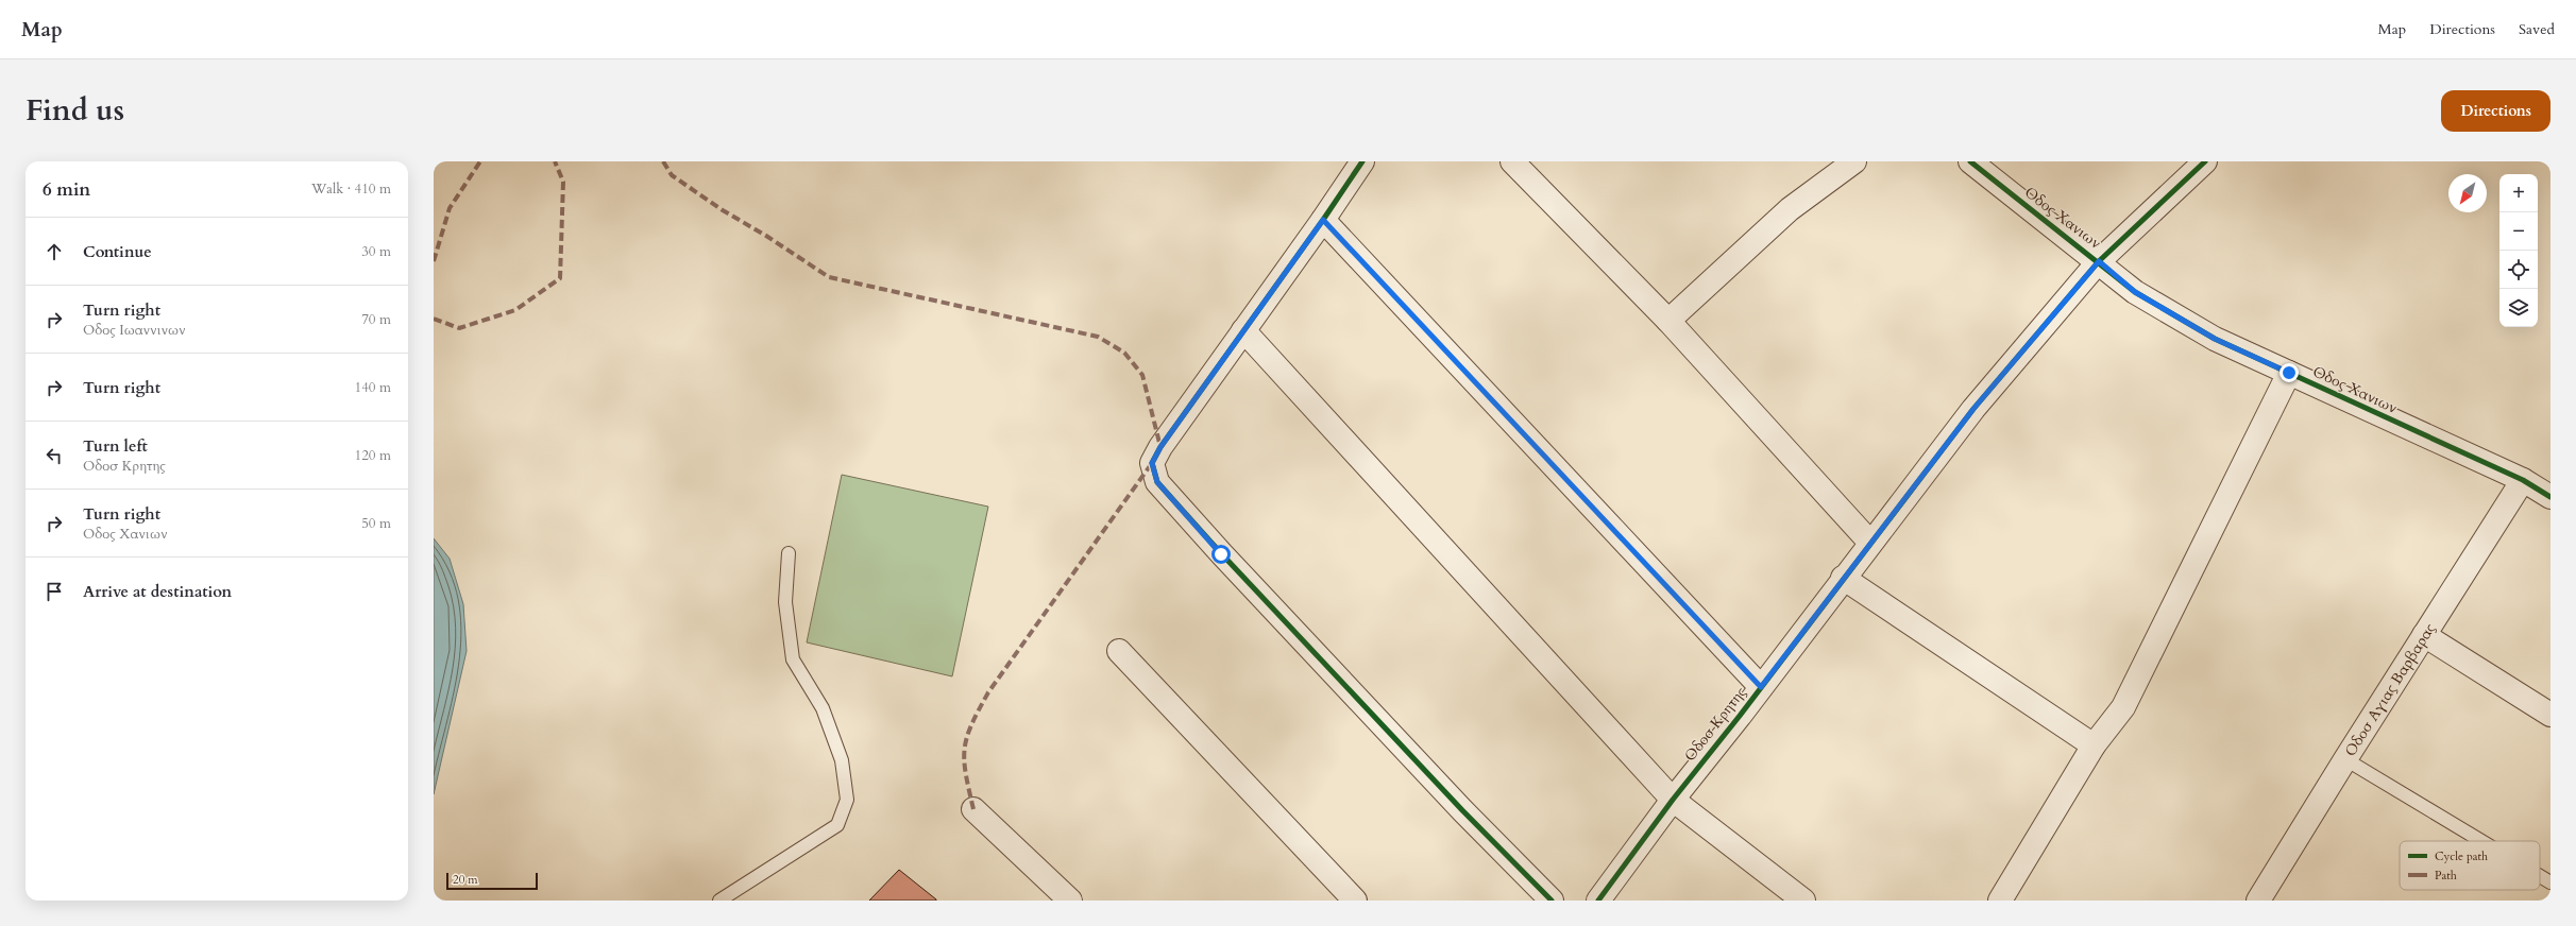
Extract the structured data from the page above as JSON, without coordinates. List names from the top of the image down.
{
  "streets": {
    "street": ["Οδος Χανιων", "Οδοσ Αγιας Βαρβαρας", "Οδοσ Κρητης"]
  },
  "crossings": [
    ["Οδος Χανιων", "Οδοσ Αγιας Βαρβαρας"],
    ["Οδος Χανιων", "Οδοσ Κρητης"]
  ],
  "legend": ["Cycle path", "Path"],
  "scale_bar": "20 m",
  "north": "bottom left",
  "page": {
    "header": "Map",
    "nav": ["Map", "Directions", "Saved"],
    "title": "Find us",
    "buttons": "Directions",
    "heading": ["6 min", "Walk · 410 m"],
    "map_buttons": ["+", "−"],
    "list": [
      ["Continue", "30 m"],
      ["Turn right", "Οδος Ιωαννινων", "70 m"],
      ["Turn right", "140 m"],
      ["Turn left", "Οδοσ Κρητης", "120 m"],
      ["Turn right", "Οδος Χανιων", "50 m"],
      "Arrive at destination"
    ],
    "scale": "20 m"
  }
}
